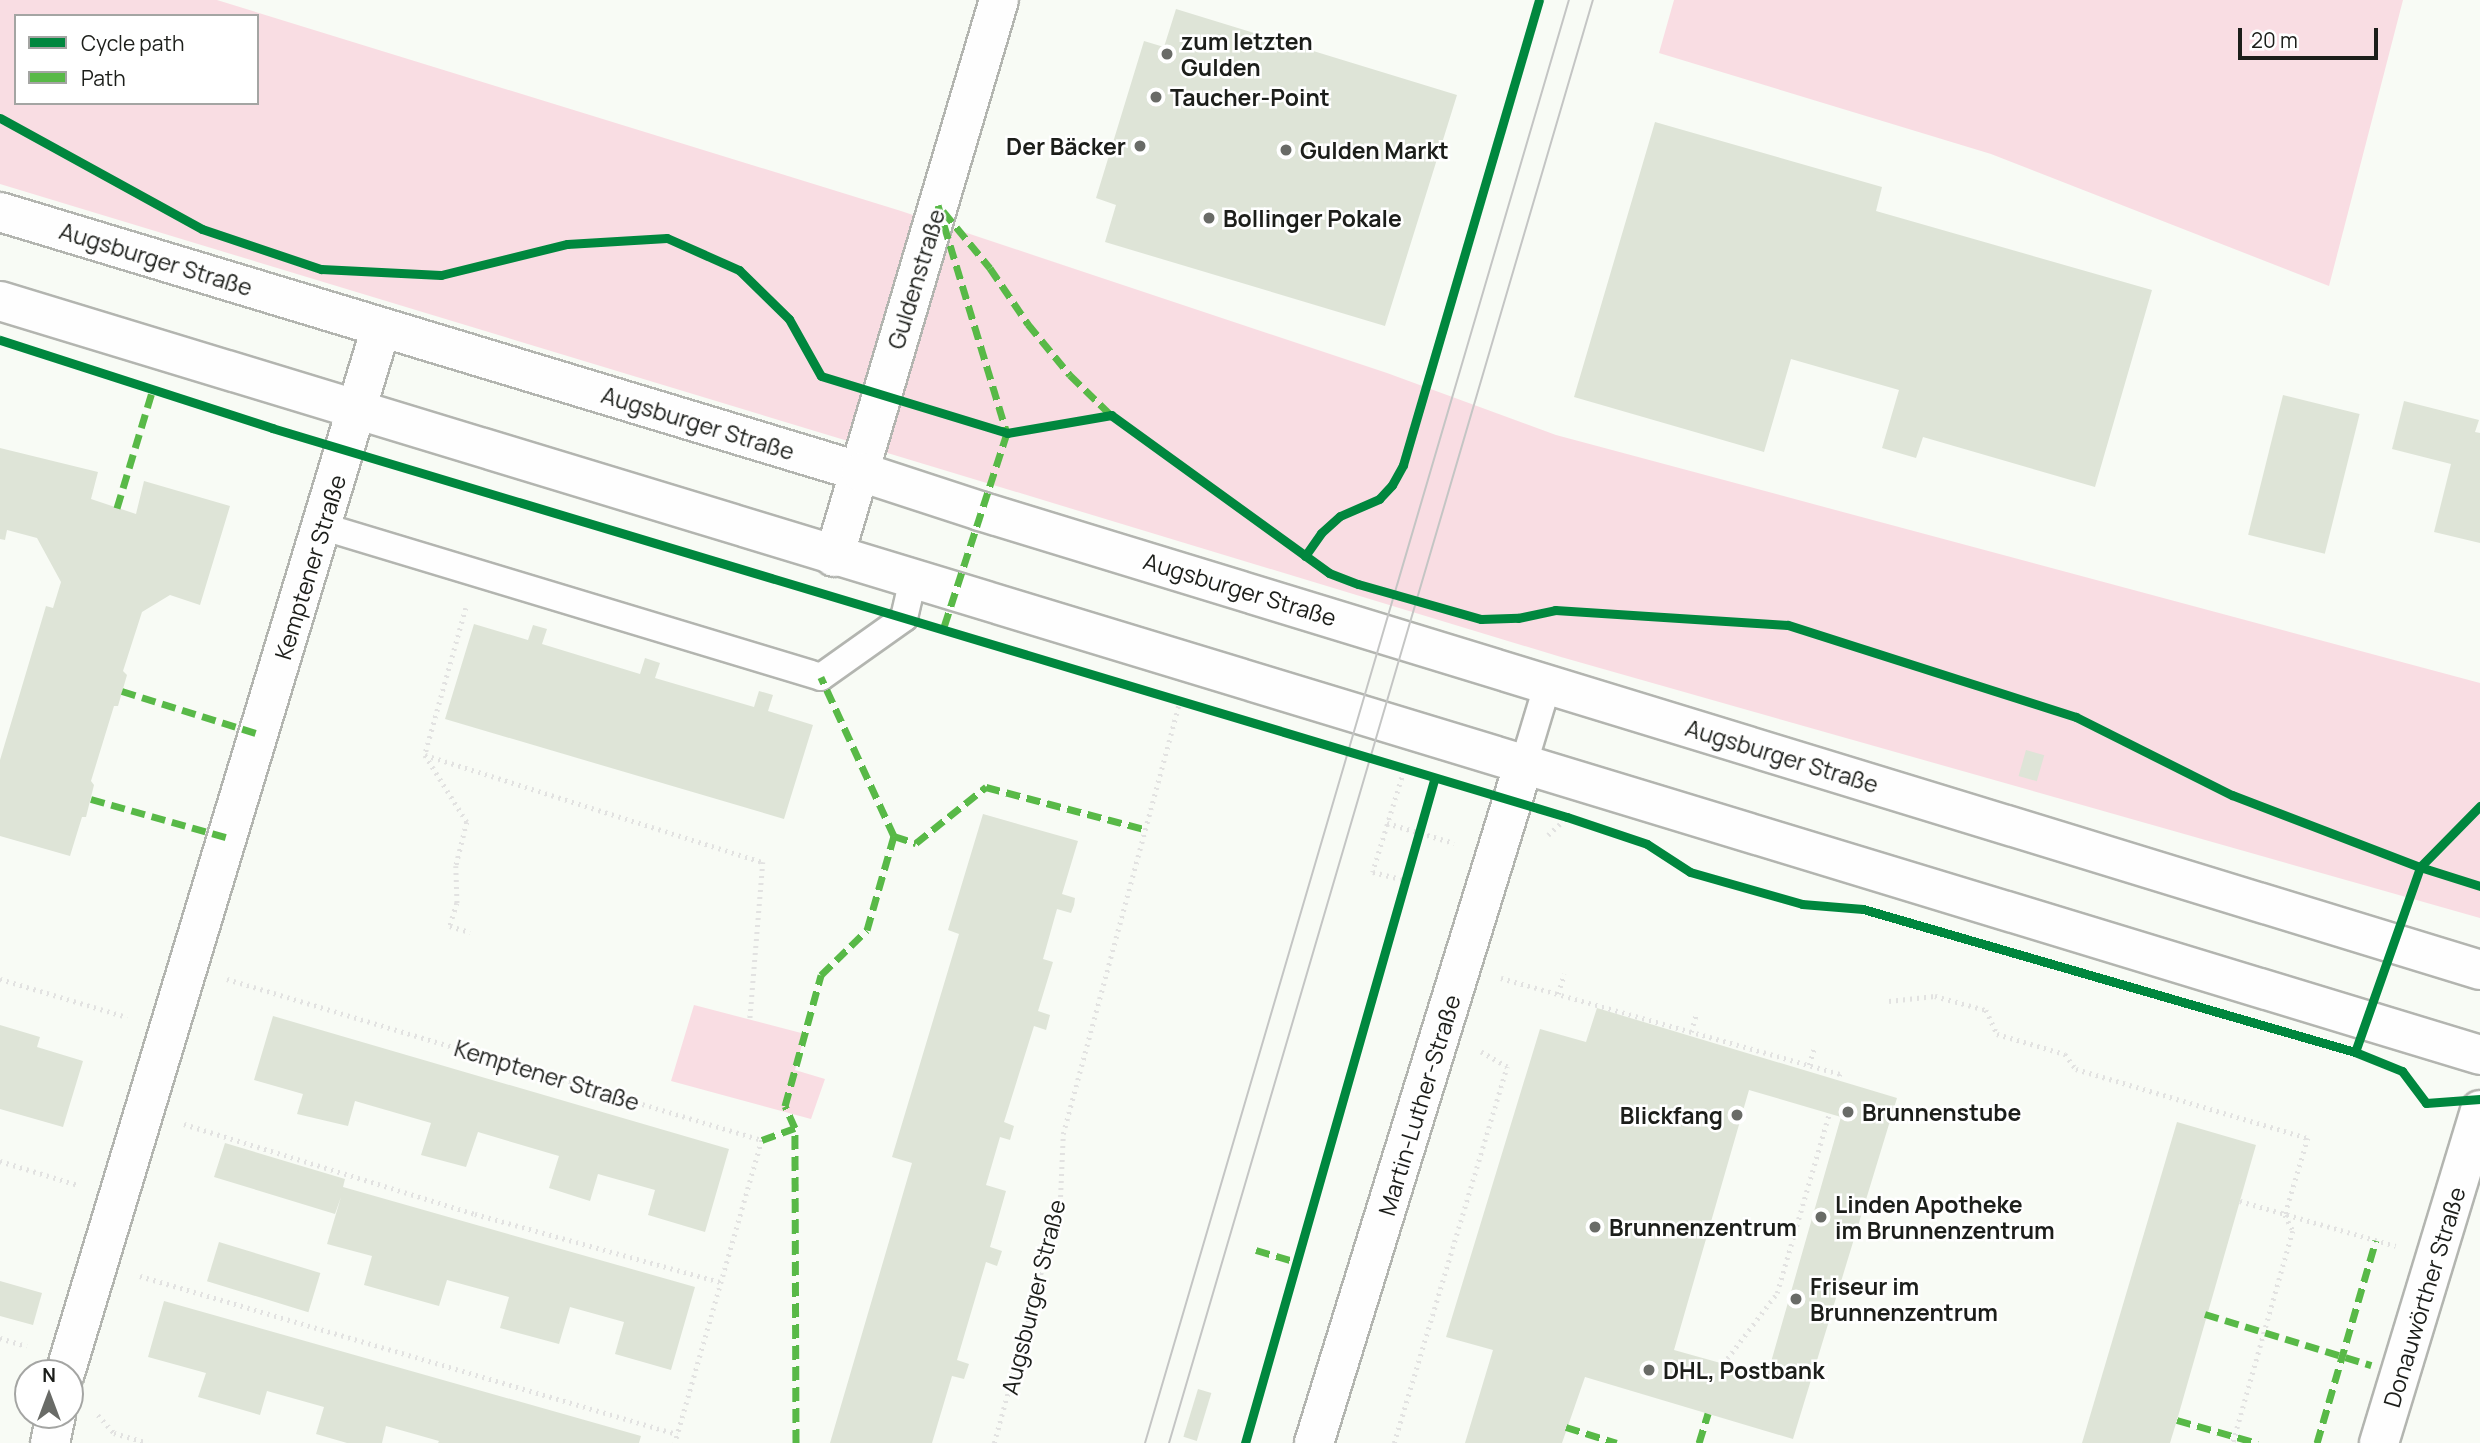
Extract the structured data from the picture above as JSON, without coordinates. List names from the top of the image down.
{
  "streets": {
    "street": [
      "Augsburger Straße",
      "Guldenstraße",
      "Kemptener Straße",
      "Martin-Luther-Straße",
      "Donauwörther Straße"
    ]
  },
  "crossings": [
    ["Augsburger Straße", "Guldenstraße"],
    ["Augsburger Straße", "Kemptener Straße"]
  ],
  "places": [
    "zum letzten Gulden",
    "Taucher-Point",
    "Der Bäcker",
    "Gulden Markt",
    "Bollinger Pokale",
    "Brunnenstube",
    "Blickfang",
    "Linden Apotheke im Brunnenzentrum",
    "Brunnenzentrum",
    "Friseur im Brunnenzentrum",
    "DHL, Postbank"
  ],
  "legend": ["Cycle path", "Path"],
  "scale_bar": "20 m",
  "north": "top"
}
